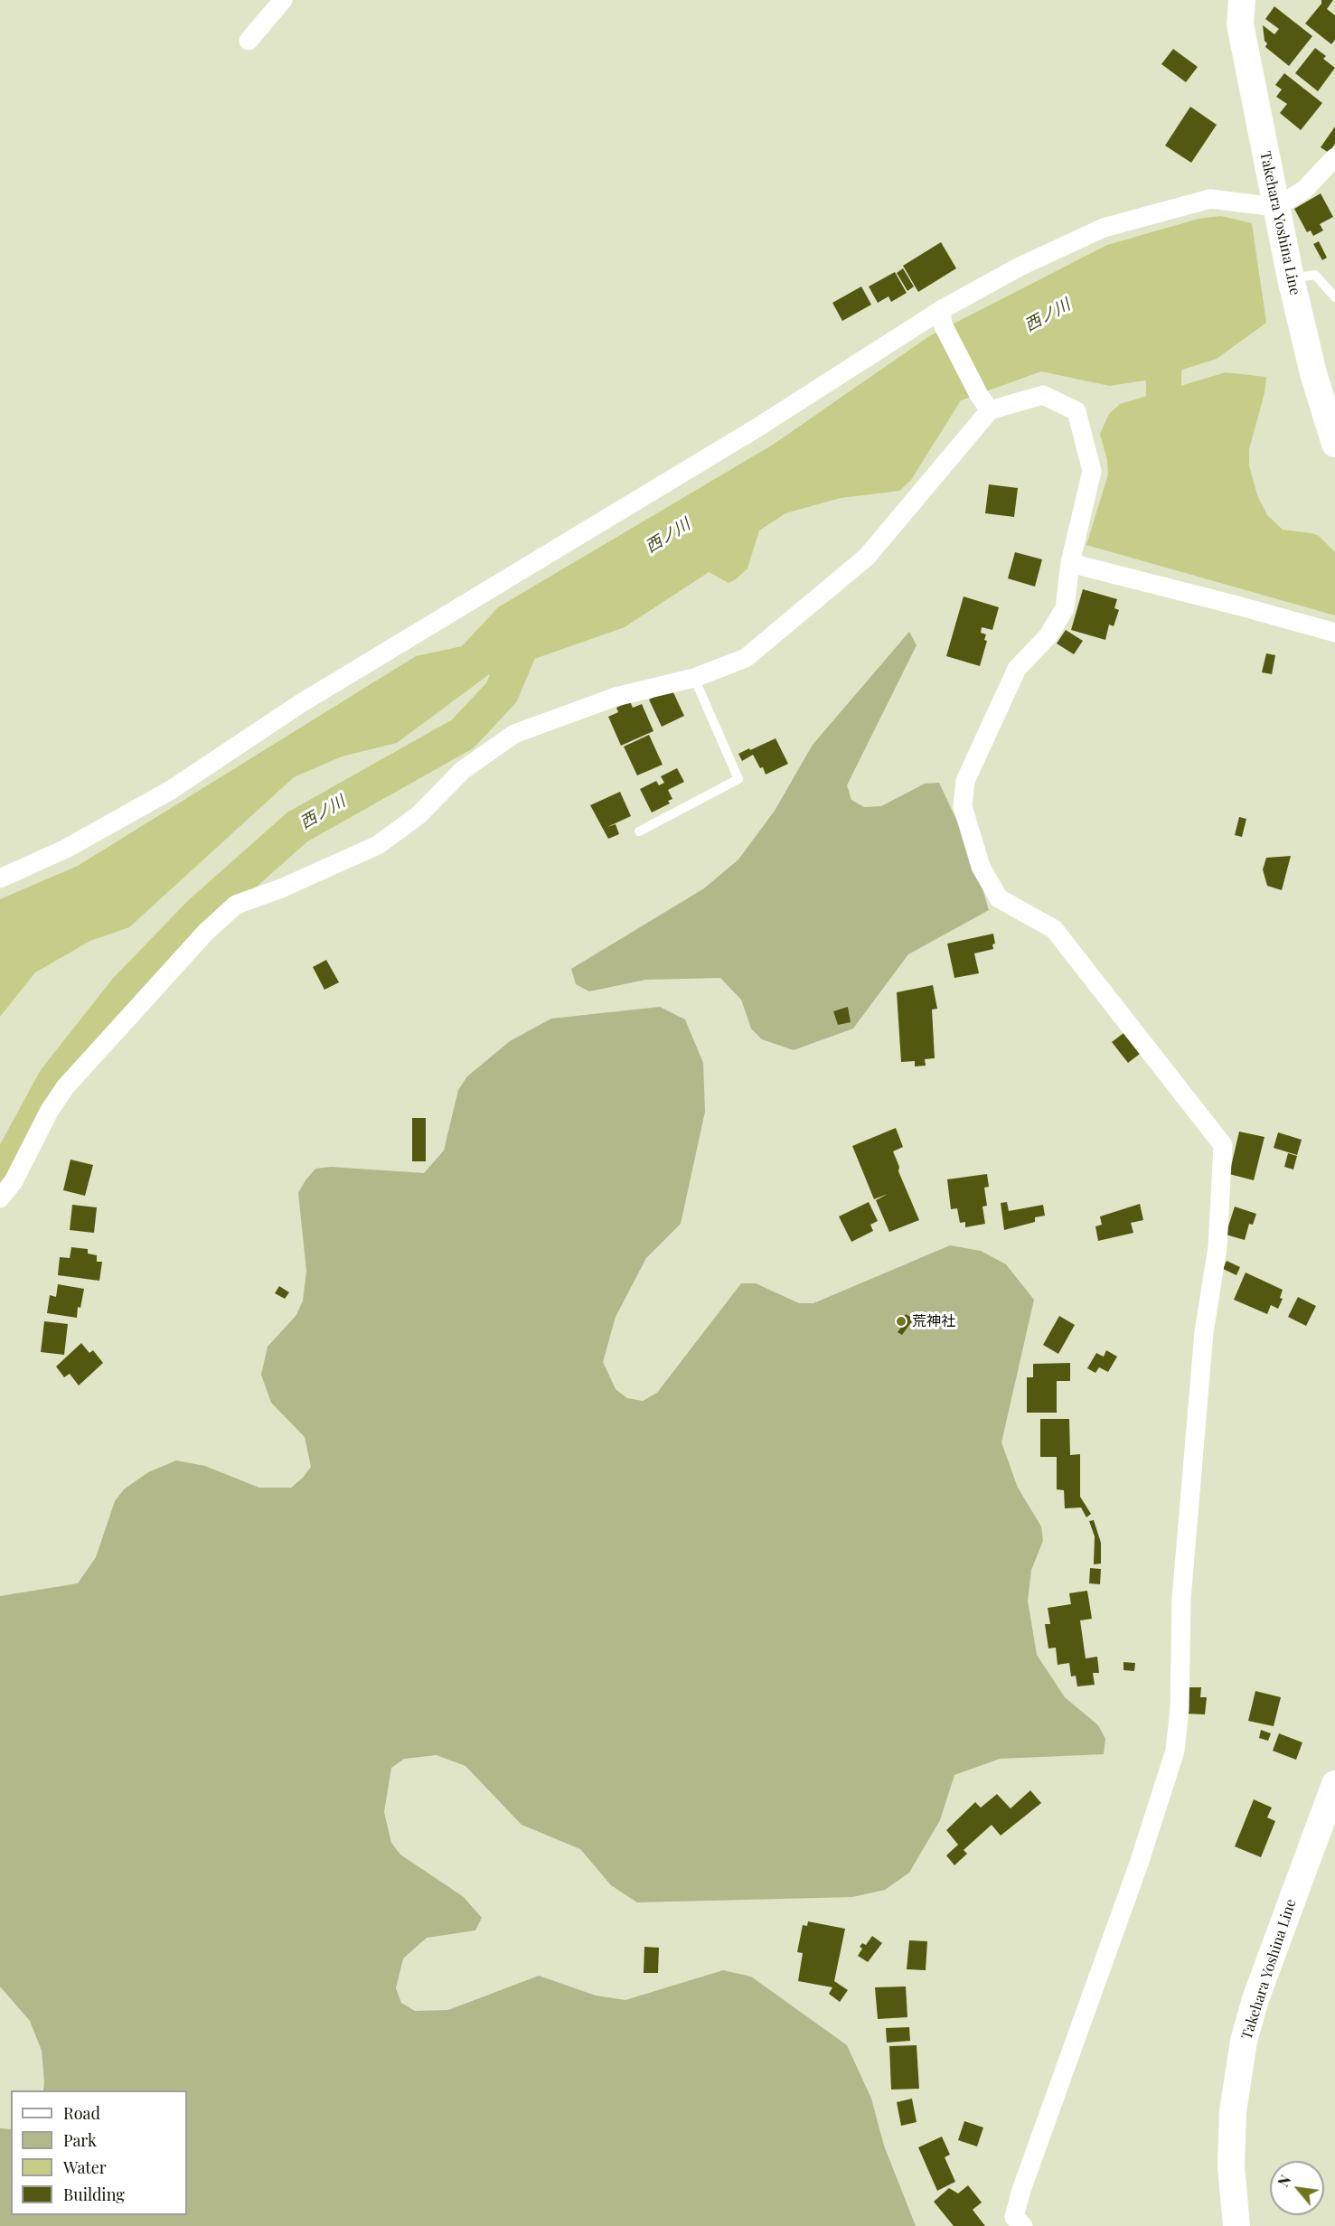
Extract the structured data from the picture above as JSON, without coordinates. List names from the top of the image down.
{
  "streets": {
    "main road": ["Takehara Yoshina Line"]
  },
  "water": ["西ノ川"],
  "places": ["荒神社"],
  "legend": [
    "Road",
    "Park",
    "Water",
    "Building"
  ],
  "north": "top left"
}
